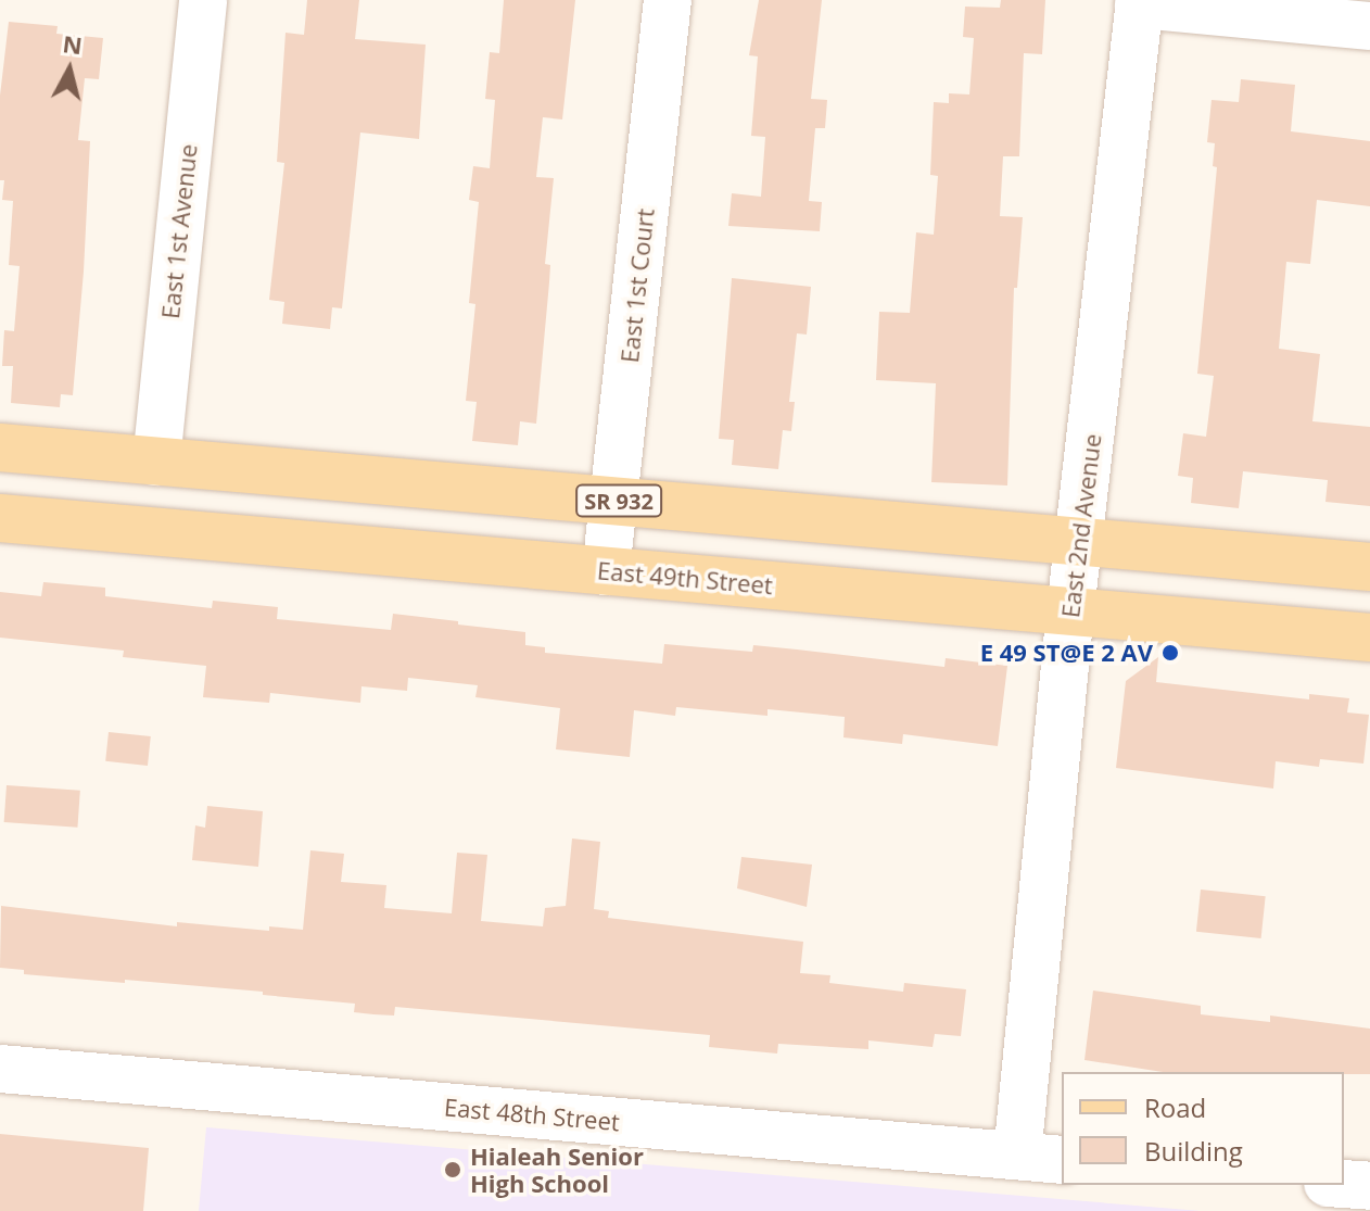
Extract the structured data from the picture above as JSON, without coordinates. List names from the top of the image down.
{
  "streets": {
    "main road": ["SR 932", "East 49th Street"],
    "street": [
      "East 1st Avenue",
      "East 1st Court",
      "East 2nd Avenue",
      "East 48th Street"
    ]
  },
  "crossings": [
    ["East 1st Avenue", "SR 932"],
    ["East 1st Court", "SR 932"],
    ["East 1st Court", "East 49th Street"],
    ["SR 932", "East 2nd Avenue"],
    ["East 2nd Avenue", "East 49th Street"],
    ["East 2nd Avenue", "East 48th Street"]
  ],
  "places": ["E 49 ST@E 2 AV", "Hialeah Senior High School"],
  "legend": ["Road", "Building"],
  "north": "top"
}
